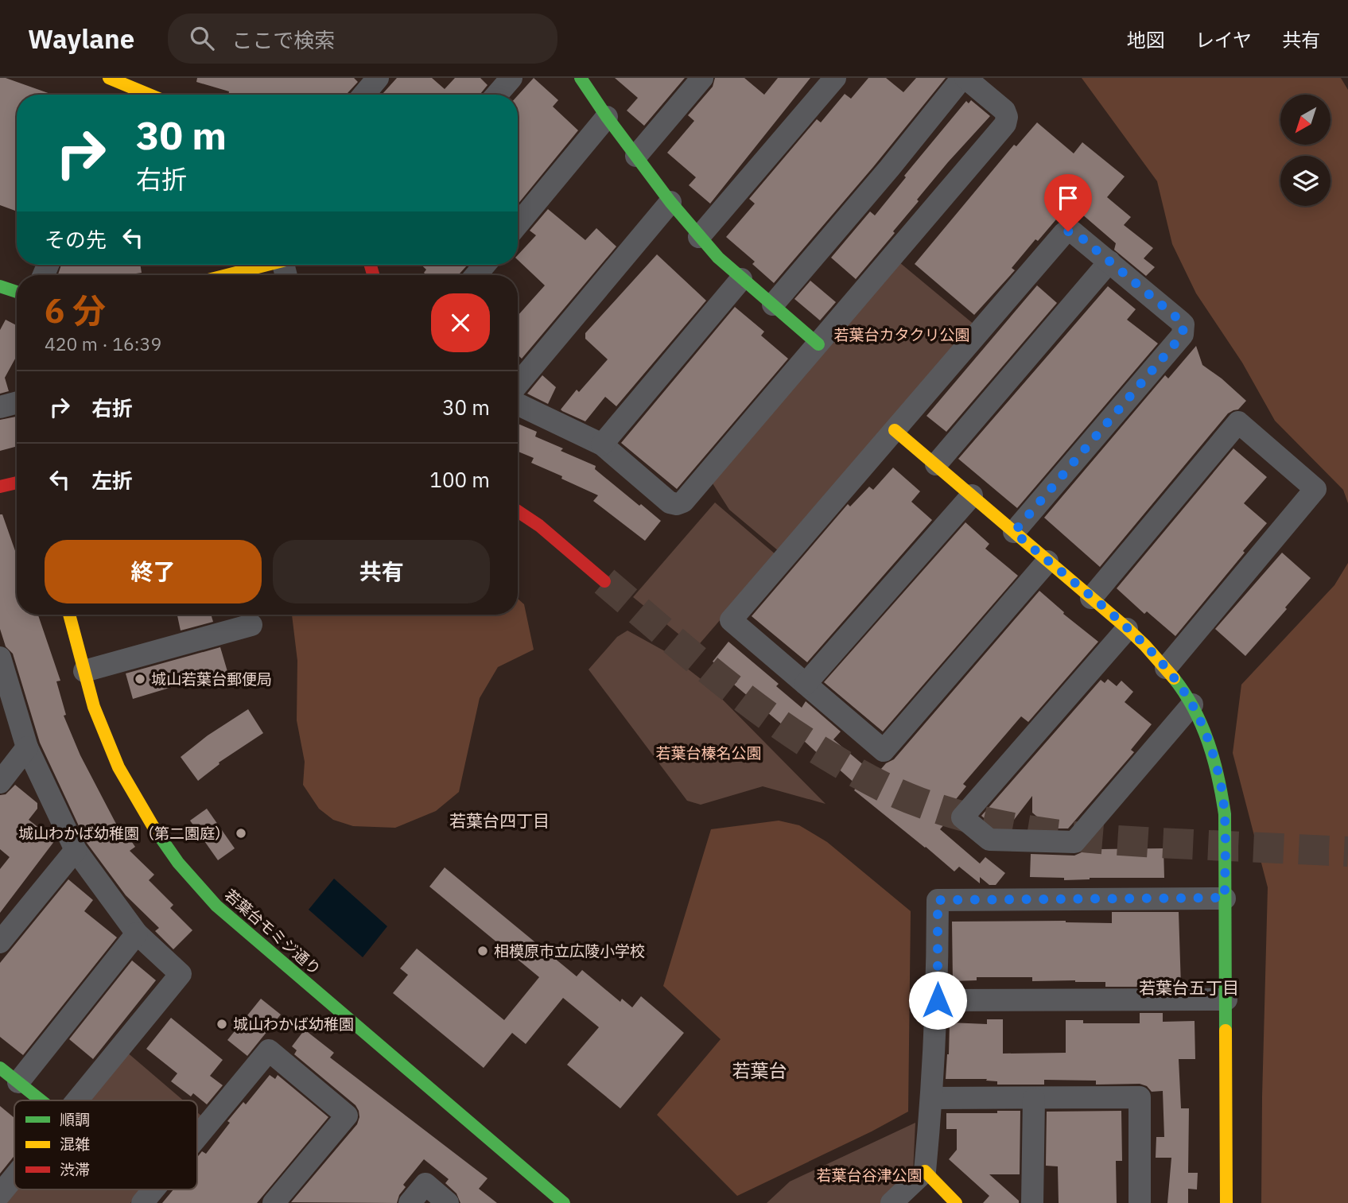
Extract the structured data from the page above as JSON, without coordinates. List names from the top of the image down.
{
  "streets": {
    "street": ["若葉台モミジ通り"]
  },
  "districts": ["若葉台四丁目", "若葉台五丁目", "若葉台"],
  "parks": ["若葉台カタクリ公園", "若葉台榛名公園", "若葉台谷津公園"],
  "places": [
    "城山若葉台郵便局",
    "城山わかば幼稚園（第二園庭）",
    "相模原市立広陵小学校",
    "城山わかば幼稚園"
  ],
  "legend": ["順調", "混雑", "渋滞"],
  "north": "bottom left",
  "page": {
    "header": "Waylane",
    "search": "ここで検索",
    "nav": ["地図", "レイヤ", "共有"],
    "turn": ["30 m", "右折"],
    "then": "その先",
    "heading": ["6 分", "420 m · 16:39"],
    "list": [
      {
        "name": "右折",
        "value": "30 m"
      },
      {
        "name": "左折",
        "value": "100 m"
      }
    ],
    "buttons": ["終了", "共有"]
  }
}
